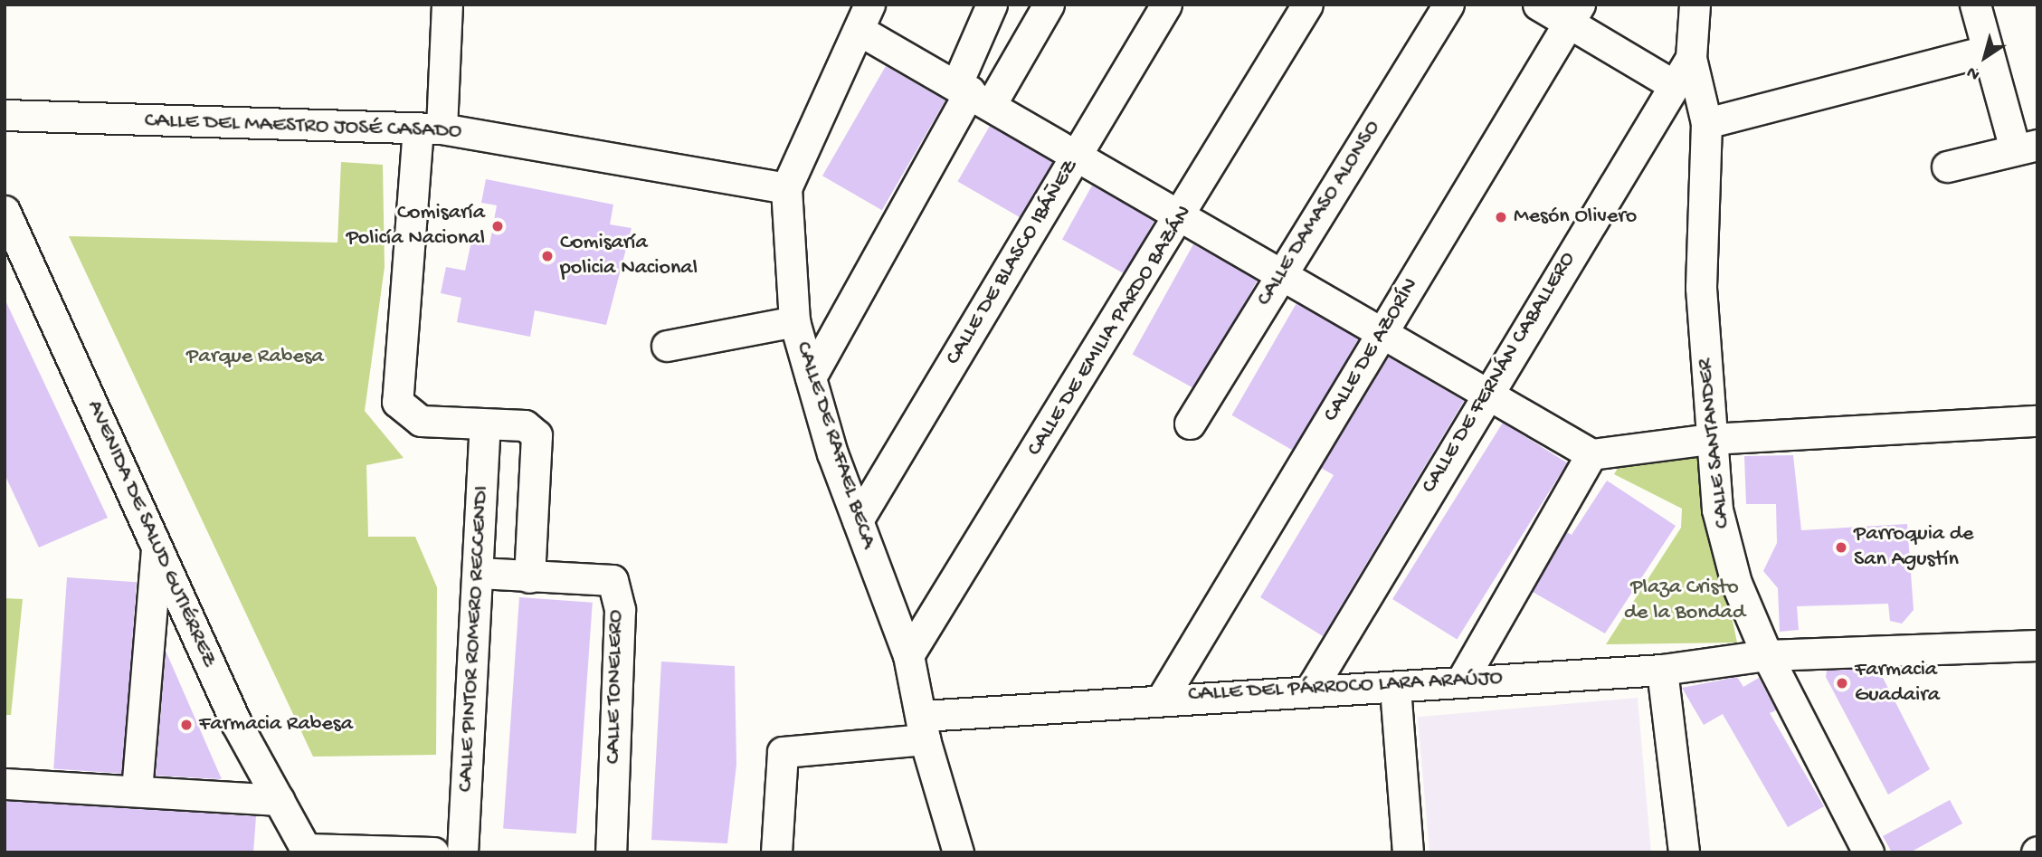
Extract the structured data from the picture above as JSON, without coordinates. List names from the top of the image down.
{
  "streets": {
    "street": [
      "CALLE DEL MAESTRO JOSÉ CASADO",
      "CALLE DAMASO ALONSO",
      "CALLE DE BLASCO IBÁÑEZ",
      "CALLE DE EMILIA PARDO BAZÁN",
      "CALLE DE AZORÍN",
      "CALLE DE FERNÁN CABALLERO",
      "CALLE SANTANDER",
      "CALLE DE RAFAEL BECA",
      "AVENIDA DE SALUD GUTIÉRREZ",
      "CALLE PINTOR ROMERO RECCENDI",
      "CALLE TONELERO",
      "CALLE DEL PÁRROCO LARA ARAÚJO"
    ]
  },
  "crossings": [
    ["CALLE DEL MAESTRO JOSÉ CASADO", "CALLE DE RAFAEL BECA"],
    ["CALLE DE BLASCO IBÁÑEZ", "CALLE DE RAFAEL BECA"],
    ["CALLE DE EMILIA PARDO BAZÁN", "CALLE DE RAFAEL BECA"],
    ["CALLE DE AZORÍN", "CALLE DEL PÁRROCO LARA ARAÚJO"],
    ["CALLE DE FERNÁN CABALLERO", "CALLE SANTANDER"],
    ["CALLE DE FERNÁN CABALLERO", "CALLE DEL PÁRROCO LARA ARAÚJO"],
    ["CALLE SANTANDER", "CALLE DEL PÁRROCO LARA ARAÚJO"],
    ["CALLE DE RAFAEL BECA", "CALLE DEL PÁRROCO LARA ARAÚJO"],
    ["CALLE PINTOR ROMERO RECCENDI", "CALLE TONELERO"]
  ],
  "parks": ["Parque Rabesa", "Plaza Cristo de la Bondad"],
  "places": [
    "Mesón Olivero",
    "Comisaría Policía Nacional",
    "Comisaría policia Nacional",
    "Parroquia de San Agustín",
    "Farmacia Guadaira",
    "Farmacia Rabesa"
  ],
  "north": "bottom left"
}
